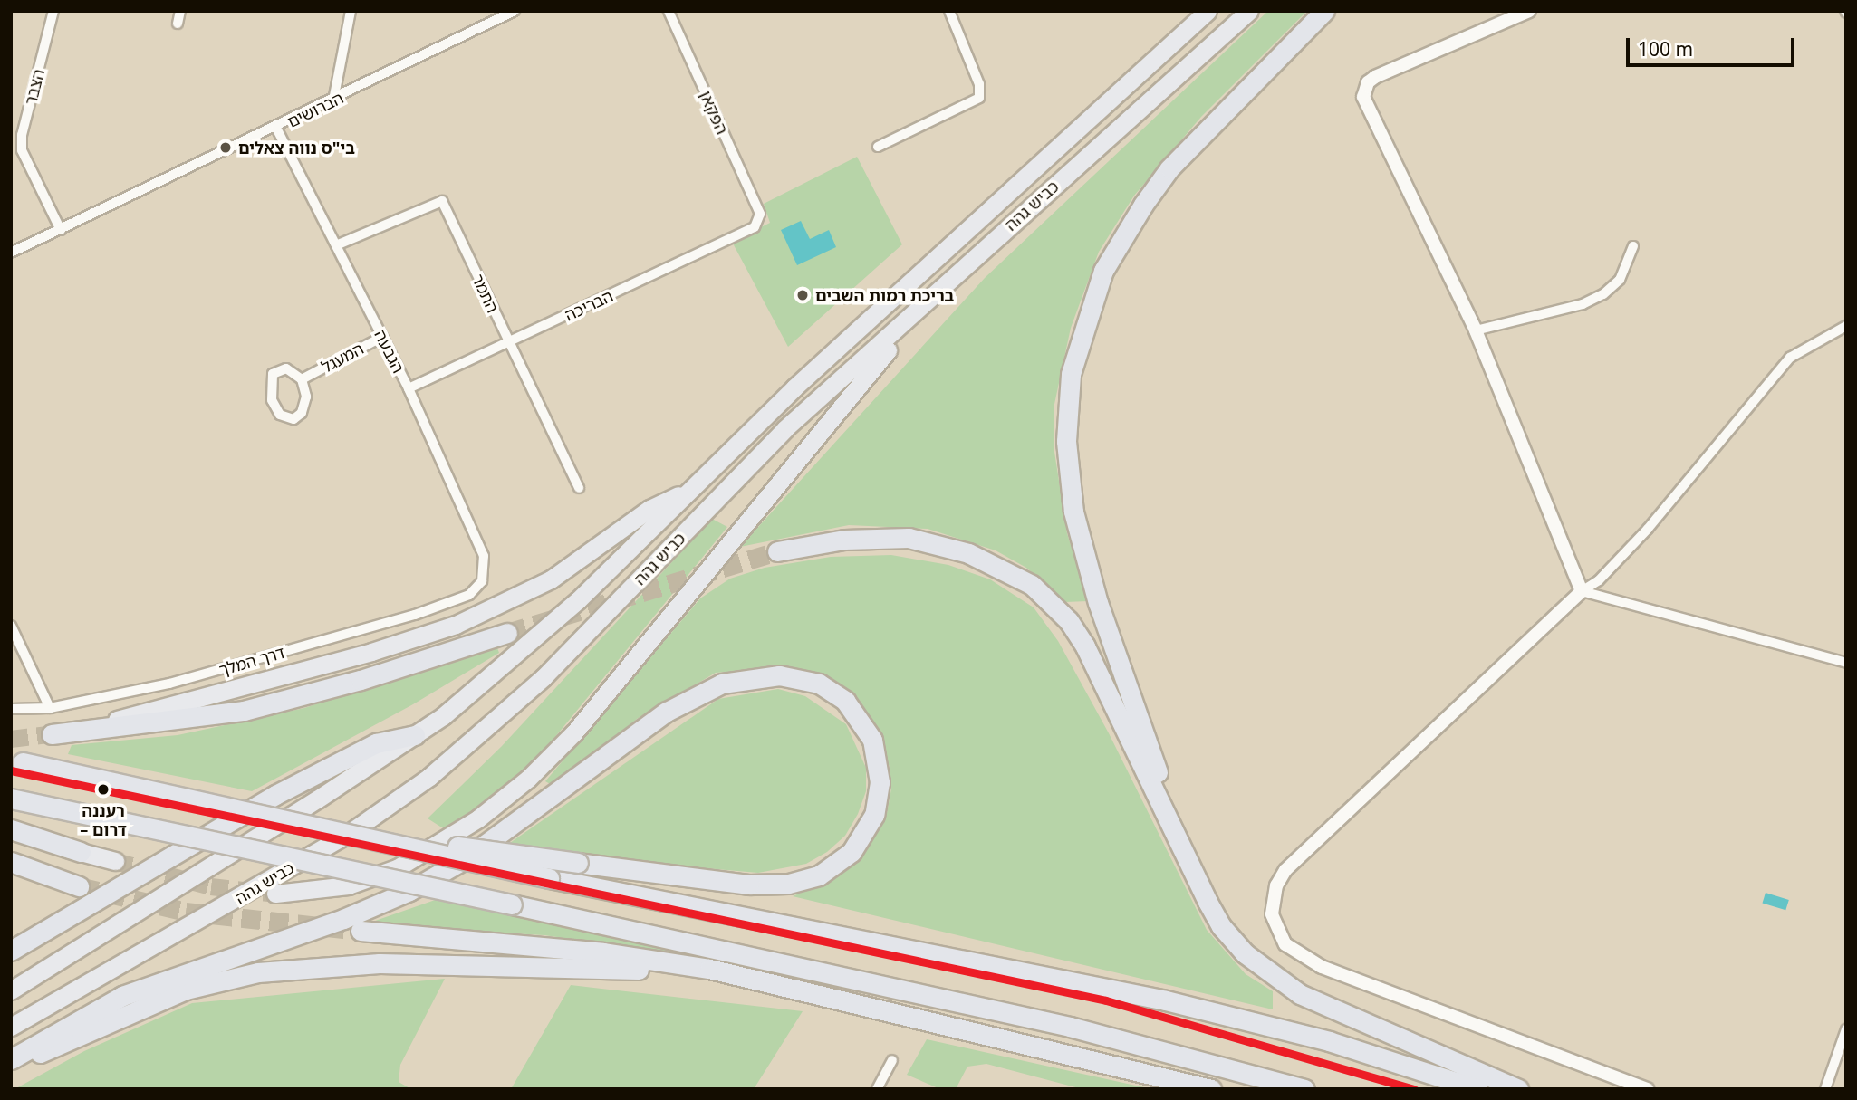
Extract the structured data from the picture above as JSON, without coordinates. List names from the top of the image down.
{
  "streets": {
    "highway": ["כביש גהה"],
    "street": [
      "הצבר",
      "הברושים",
      "הפקאן",
      "התמר",
      "הבריכה",
      "הגבעה",
      "המעגל",
      "דרך המלך"
    ]
  },
  "crossings": [
    ["הצבר", "הברושים"],
    ["הברושים", "הגבעה"],
    ["הפקאן", "הבריכה"],
    ["התמר", "הבריכה"],
    ["התמר", "הגבעה"],
    ["הבריכה", "הגבעה"],
    ["הגבעה", "המעגל"],
    ["הגבעה", "דרך המלך"]
  ],
  "places": ["בי\"ס נווה צאלים", "בריכת רמות השבים", "רעננה – דרום"],
  "scale_bar": "100 m"
}
